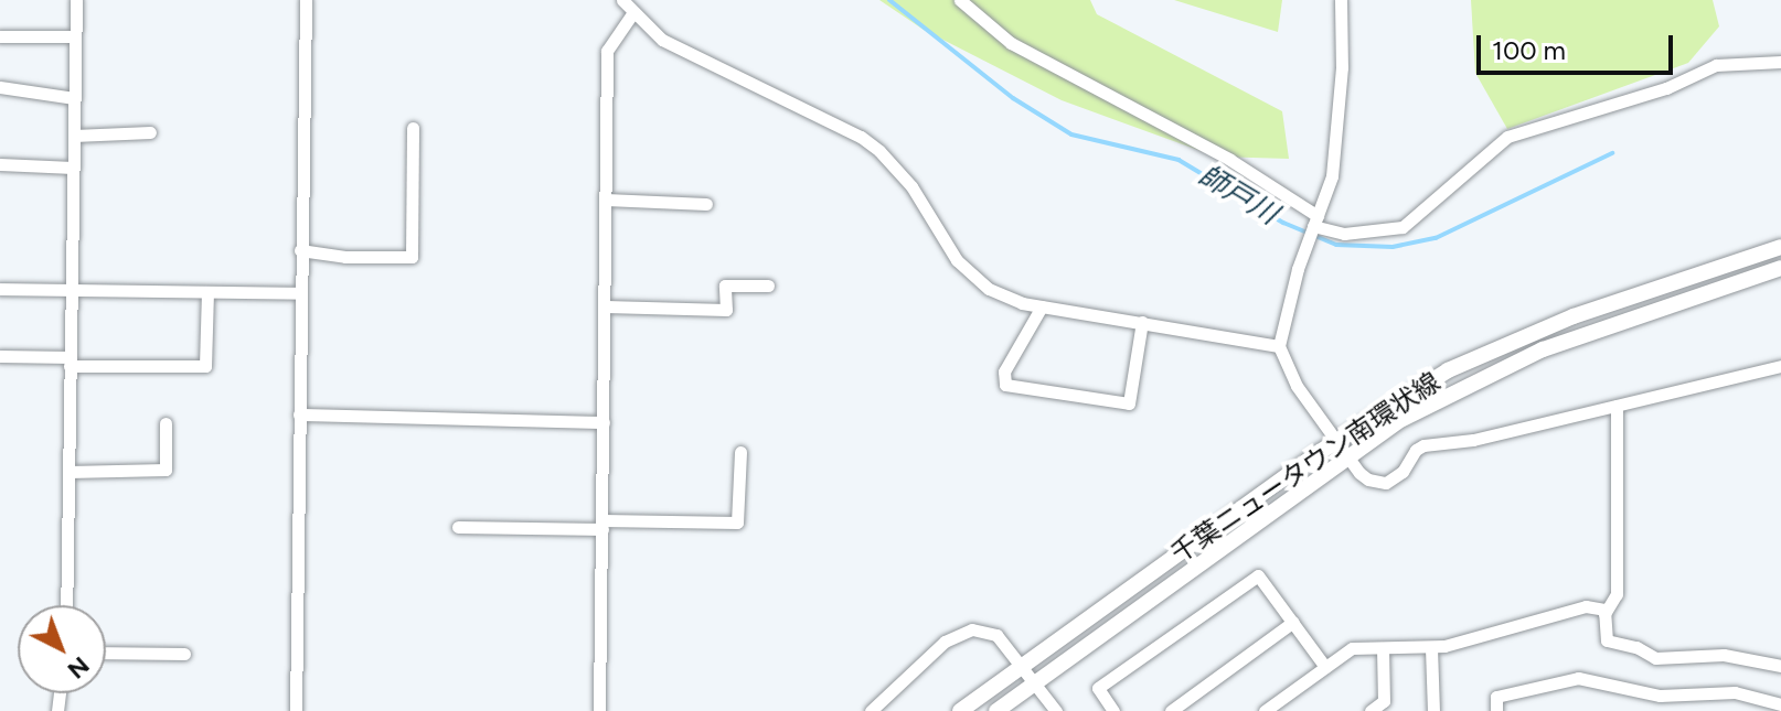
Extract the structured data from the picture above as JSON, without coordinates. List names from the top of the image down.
{
  "streets": {
    "main road": ["千葉ニュータウン南環状線"]
  },
  "water": ["師戸川"],
  "scale_bar": "100 m",
  "north": "bottom right"
}
